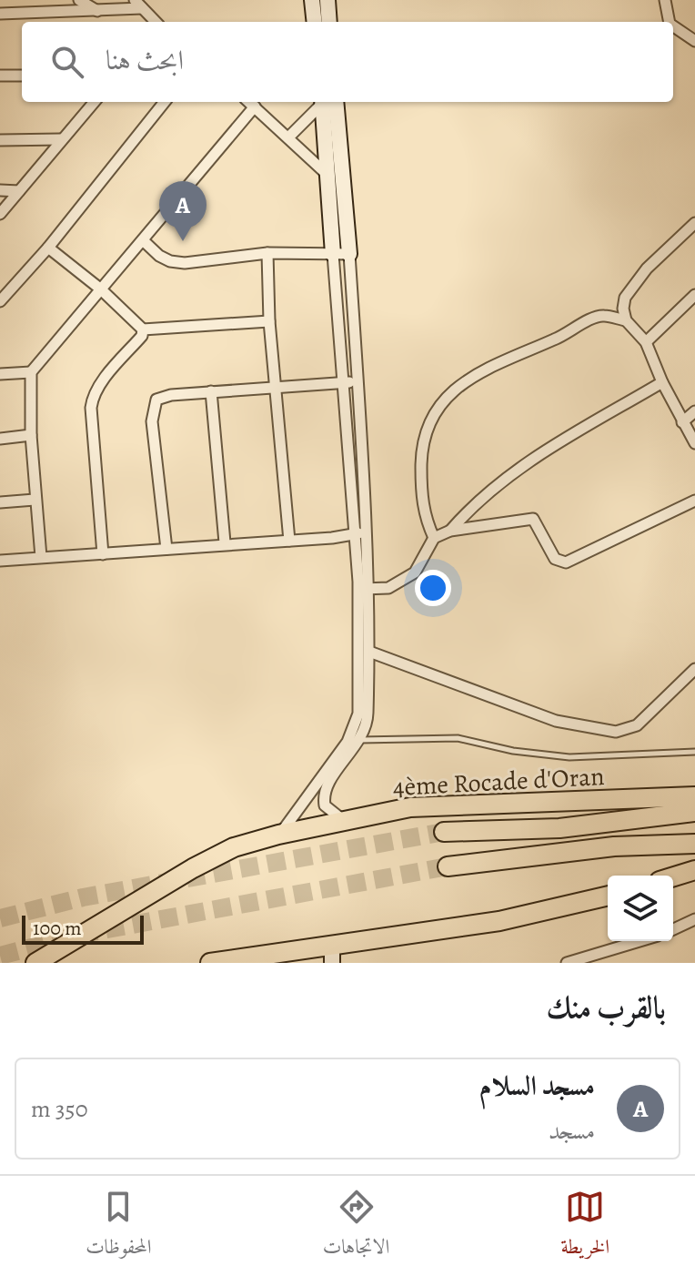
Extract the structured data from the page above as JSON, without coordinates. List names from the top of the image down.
{
  "streets": {
    "highway": ["4ème Rocade d'Oran"]
  },
  "scale_bar": "100 m",
  "page": {
    "search": "ابحث هنا",
    "pins": "A",
    "scale": "100 m",
    "heading": "بالقرب منك",
    "list": [
      {
        "mark": "A",
        "name": "مسجد السلام",
        "note": "مسجد",
        "value": "350 m"
      }
    ],
    "nav": ["الخريطة", "الاتجاهات", "المحفوظات"]
  }
}
